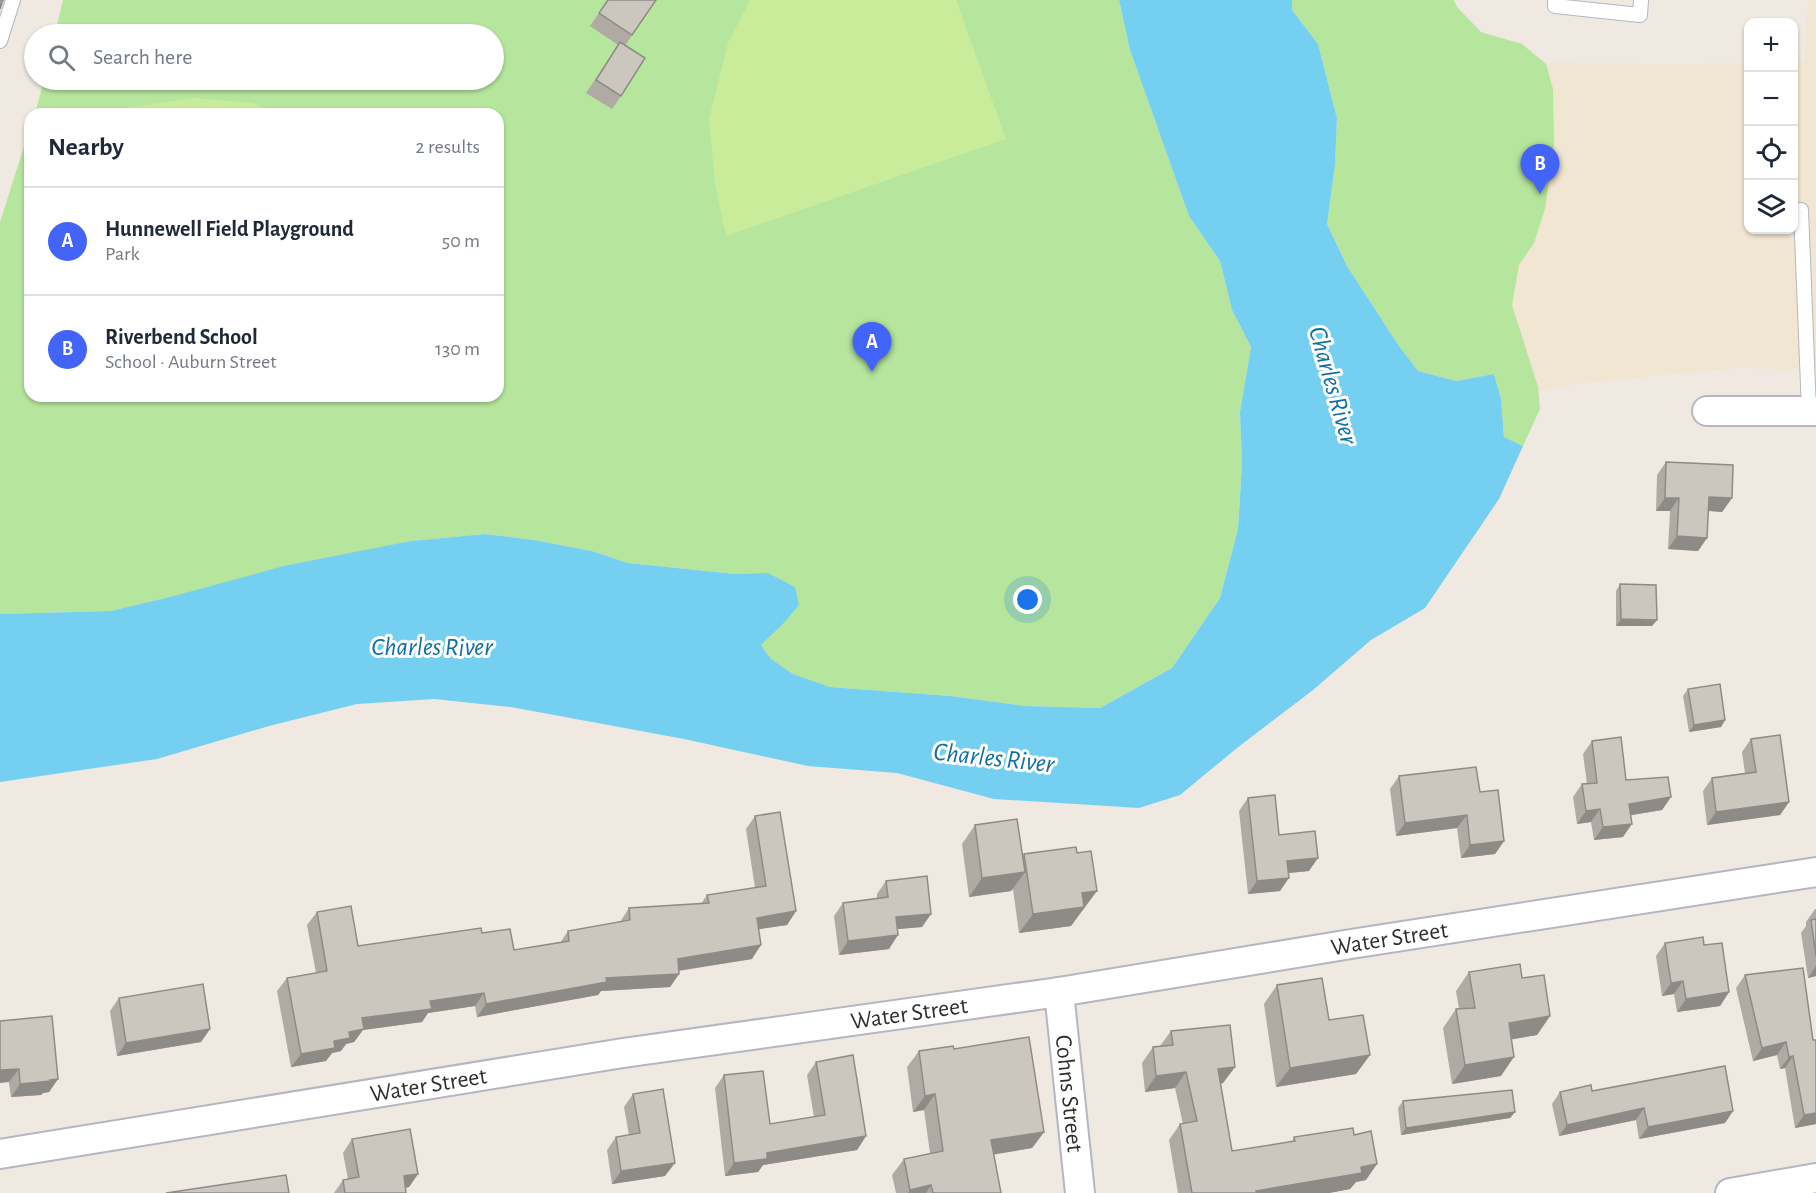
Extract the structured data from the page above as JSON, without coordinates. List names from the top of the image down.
{
  "streets": {
    "street": ["Water Street", "Cohns Street"]
  },
  "crossings": [
    ["Water Street", "Cohns Street"]
  ],
  "water": ["Charles River"],
  "page": {
    "map_buttons": ["+", "−"],
    "search": "Search here",
    "heading": ["Nearby", "2 results"],
    "pins": ["B", "A"],
    "list": [
      {
        "mark": "A",
        "name": "Hunnewell Field Playground",
        "note": "Park",
        "value": "50 m"
      },
      {
        "mark": "B",
        "name": "Riverbend School",
        "note": "School · Auburn Street",
        "value": "130 m"
      }
    ]
  }
}
